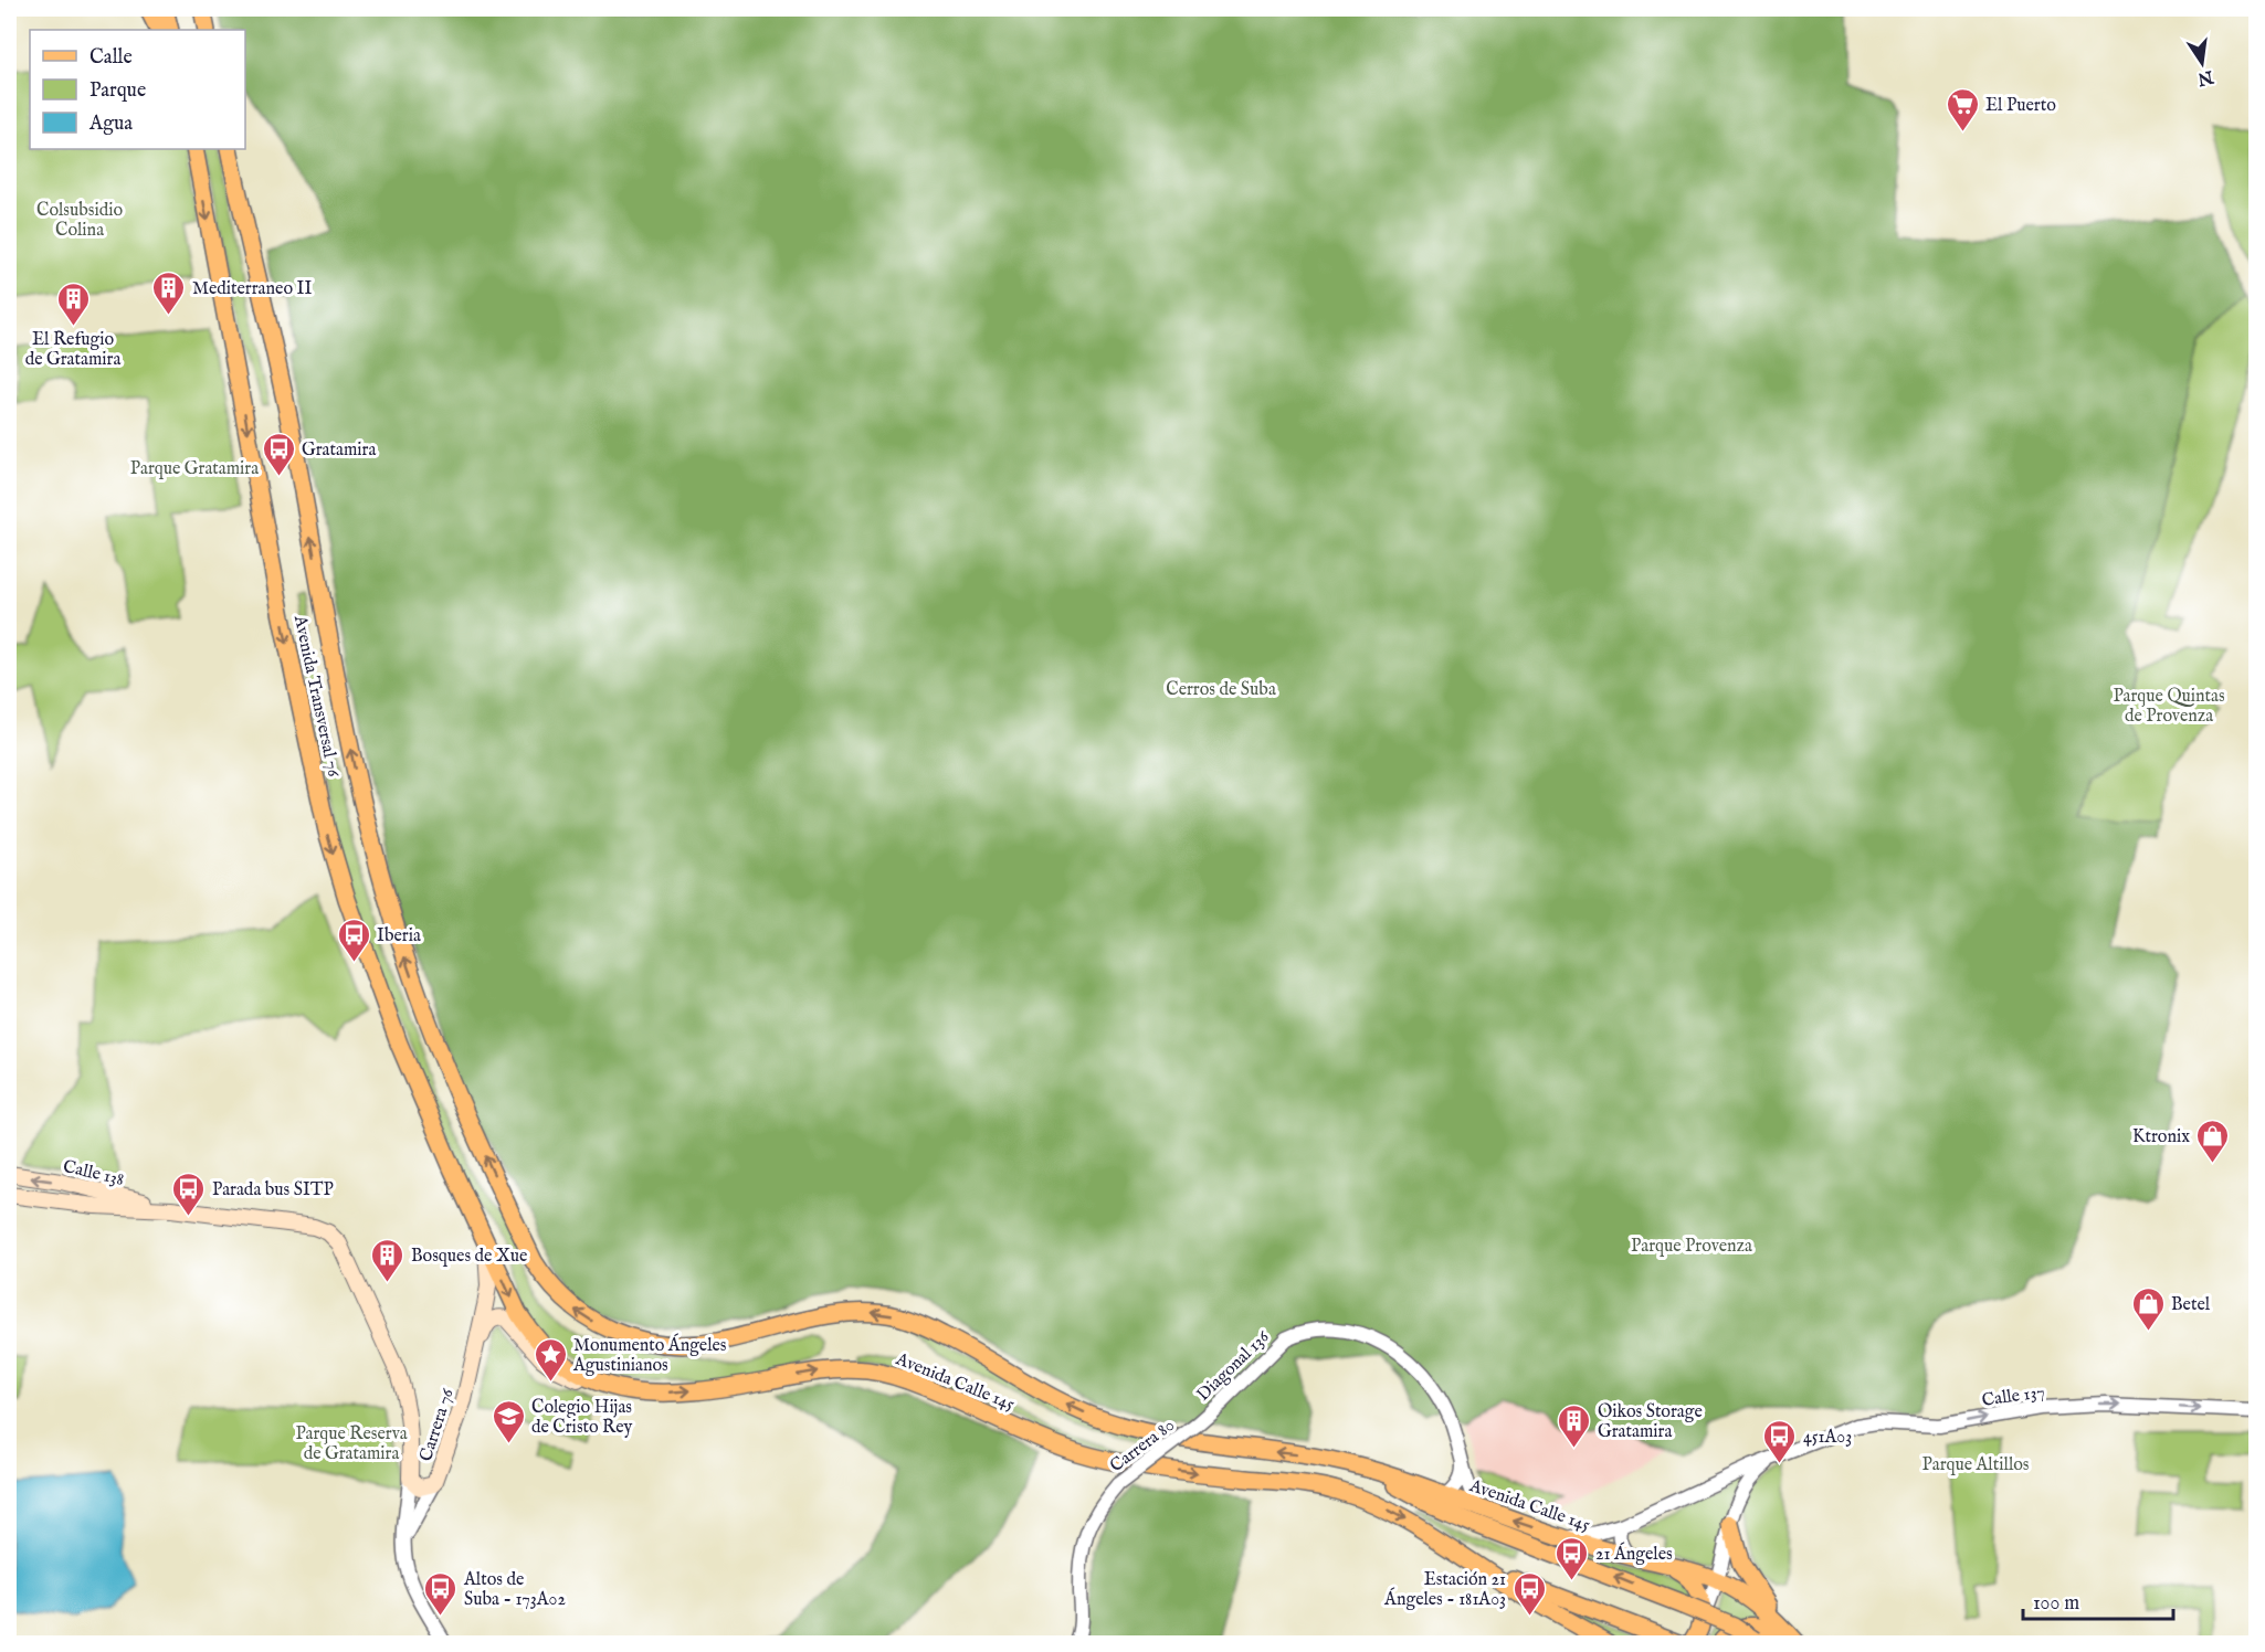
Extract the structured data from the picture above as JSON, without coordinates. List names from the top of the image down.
{
  "streets": {
    "main road": [
      "Avenida Transversal 76",
      "Calle 138",
      "Avenida Calle 145",
      "Carrera 76"
    ],
    "street": ["Diagonal 136", "Calle 137", "Carrera 80"]
  },
  "crossings": [
    ["Avenida Transversal 76", "Avenida Calle 145"],
    ["Avenida Transversal 76", "Carrera 76"],
    ["Diagonal 136", "Avenida Calle 145"],
    ["Diagonal 136", "Carrera 80"],
    ["Avenida Calle 145", "Calle 137"],
    ["Avenida Calle 145", "Carrera 76"]
  ],
  "one_way": ["Calle 137"],
  "parks": [
    "Colsubsidio Colina",
    "Parque Gratamira",
    "Cerros de Suba",
    "Parque Quintas de Provenza",
    "Parque Provenza",
    "Parque Reserva de Gratamira",
    "Parque Altillos"
  ],
  "places": {
    "supermarket": ["El Puerto"],
    "building": [
      "Mediterraneo II",
      "El Refugio de Gratamira",
      "Bosques de Xue",
      "Oikos Storage Gratamira"
    ],
    "bus stop": [
      "Gratamira",
      "Iberia",
      "Parada bus SITP",
      "451A03",
      "21 Ángeles",
      "Altos de Suba - 173A02",
      "Estación 21 Ángeles - 181A03"
    ],
    "shop": ["Ktronix", "Betel"],
    "place": ["Monumento Ángeles Agustinianos"],
    "school or university": ["Colegio Hijas de Cristo Rey"]
  },
  "legend": ["Calle", "Parque", "Agua"],
  "scale_bar": "100 m",
  "north": "bottom"
}
